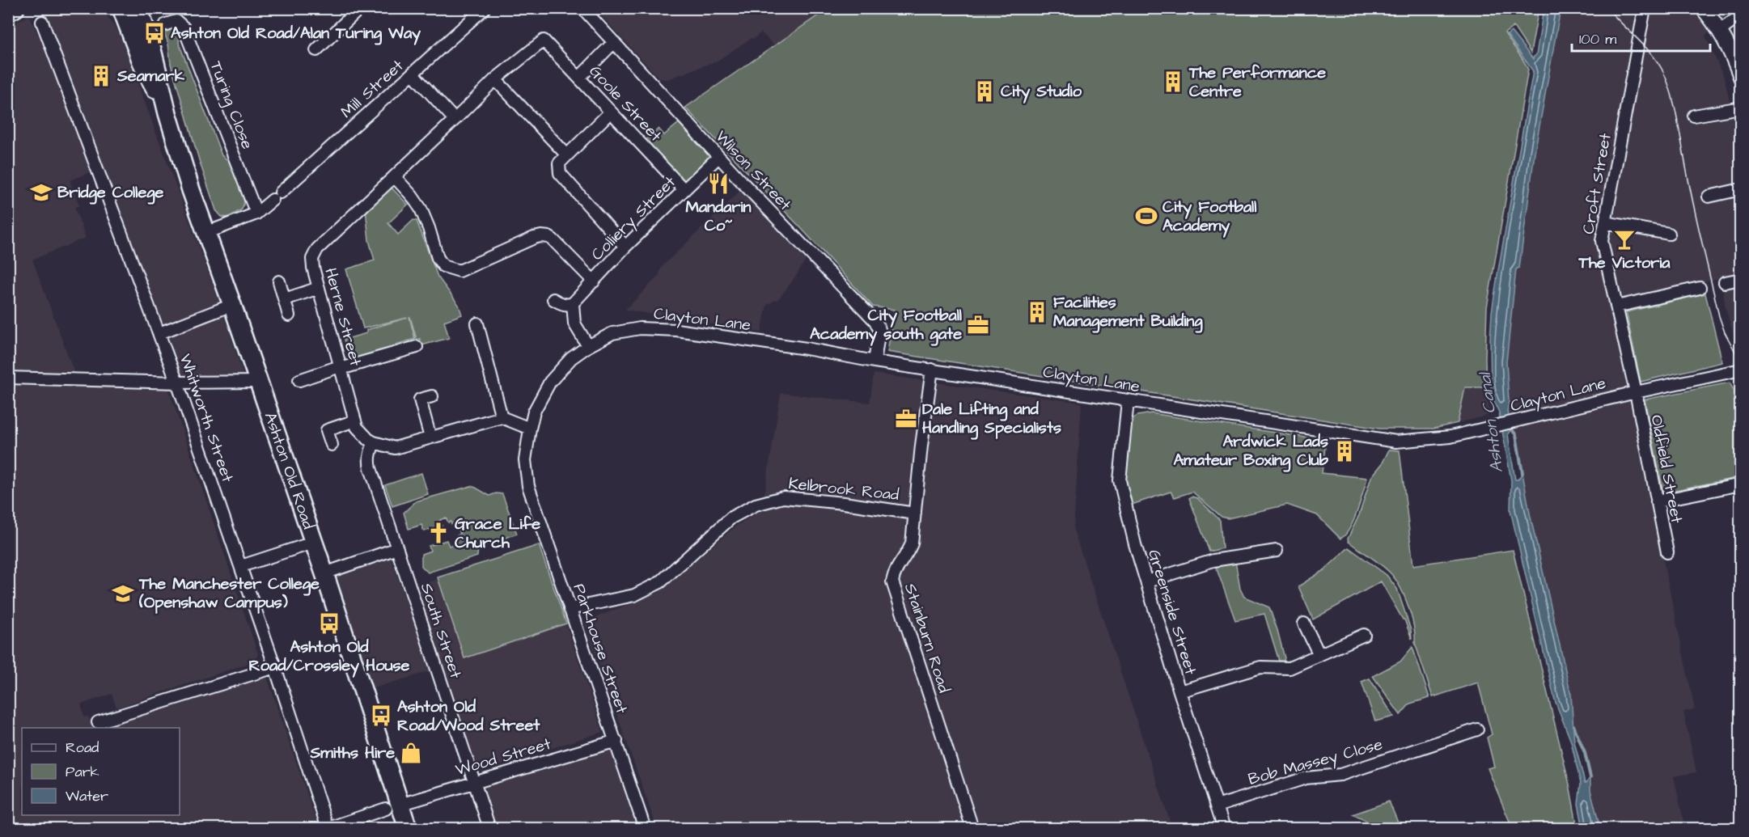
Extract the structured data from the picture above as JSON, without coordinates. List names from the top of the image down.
{
  "streets": {
    "highway": ["Ashton Old Road"],
    "street": [
      "Mill Street",
      "Goole Street",
      "Turing Close",
      "Wilson Street",
      "Croft Street",
      "Colliery Street",
      "Herne Street",
      "Clayton Lane",
      "Whitworth Street",
      "Oldfield Street",
      "Kelbrook Road",
      "Greenside Street",
      "South Street",
      "Stainburn Road",
      "Parkhouse Street",
      "Wood Street",
      "Bob Massey Close"
    ]
  },
  "crossings": [
    ["Mill Street", "Turing Close"],
    ["Goole Street", "Colliery Street"],
    ["Goole Street", "Herne Street"],
    ["Wilson Street", "Colliery Street"],
    ["Wilson Street", "Clayton Lane"],
    ["Croft Street", "Clayton Lane"],
    ["Croft Street", "Oldfield Street"],
    ["Herne Street", "South Street"],
    ["Clayton Lane", "Oldfield Street"],
    ["Clayton Lane", "Greenside Street"],
    ["Clayton Lane", "Stainburn Road"],
    ["Clayton Lane", "Parkhouse Street"],
    ["Whitworth Street", "Wood Street"],
    ["Ashton Old Road", "Wood Street"],
    ["Kelbrook Road", "Stainburn Road"],
    ["Kelbrook Road", "Parkhouse Street"],
    ["Greenside Street", "Bob Massey Close"],
    ["South Street", "Wood Street"],
    ["Parkhouse Street", "Wood Street"]
  ],
  "water": ["Ashton Canal"],
  "places": {
    "bus stop": ["Ashton Old Road/Alan Turing Way", "Ashton Old Road/Crossley House", "Ashton Old Road/Wood Street"],
    "building": [
      "Seamark",
      "The Performance Centre",
      "City Studio",
      "Facilities Management Building",
      "Ardwick Lads Amateur Boxing Club"
    ],
    "restaurant": ["Mandarin Co~"],
    "school or university": ["Bridge College", "The Manchester College (Openshaw Campus)"],
    "sports": ["City Football Academy"],
    "bar": ["The Victoria"],
    "office": ["City Football Academy south gate", "Dale Lifting and Handling Specialists"],
    "church": ["Grace Life Church"],
    "shop": ["Smiths Hire"]
  },
  "legend": ["Road", "Park", "Water"],
  "scale_bar": "100 m"
}
